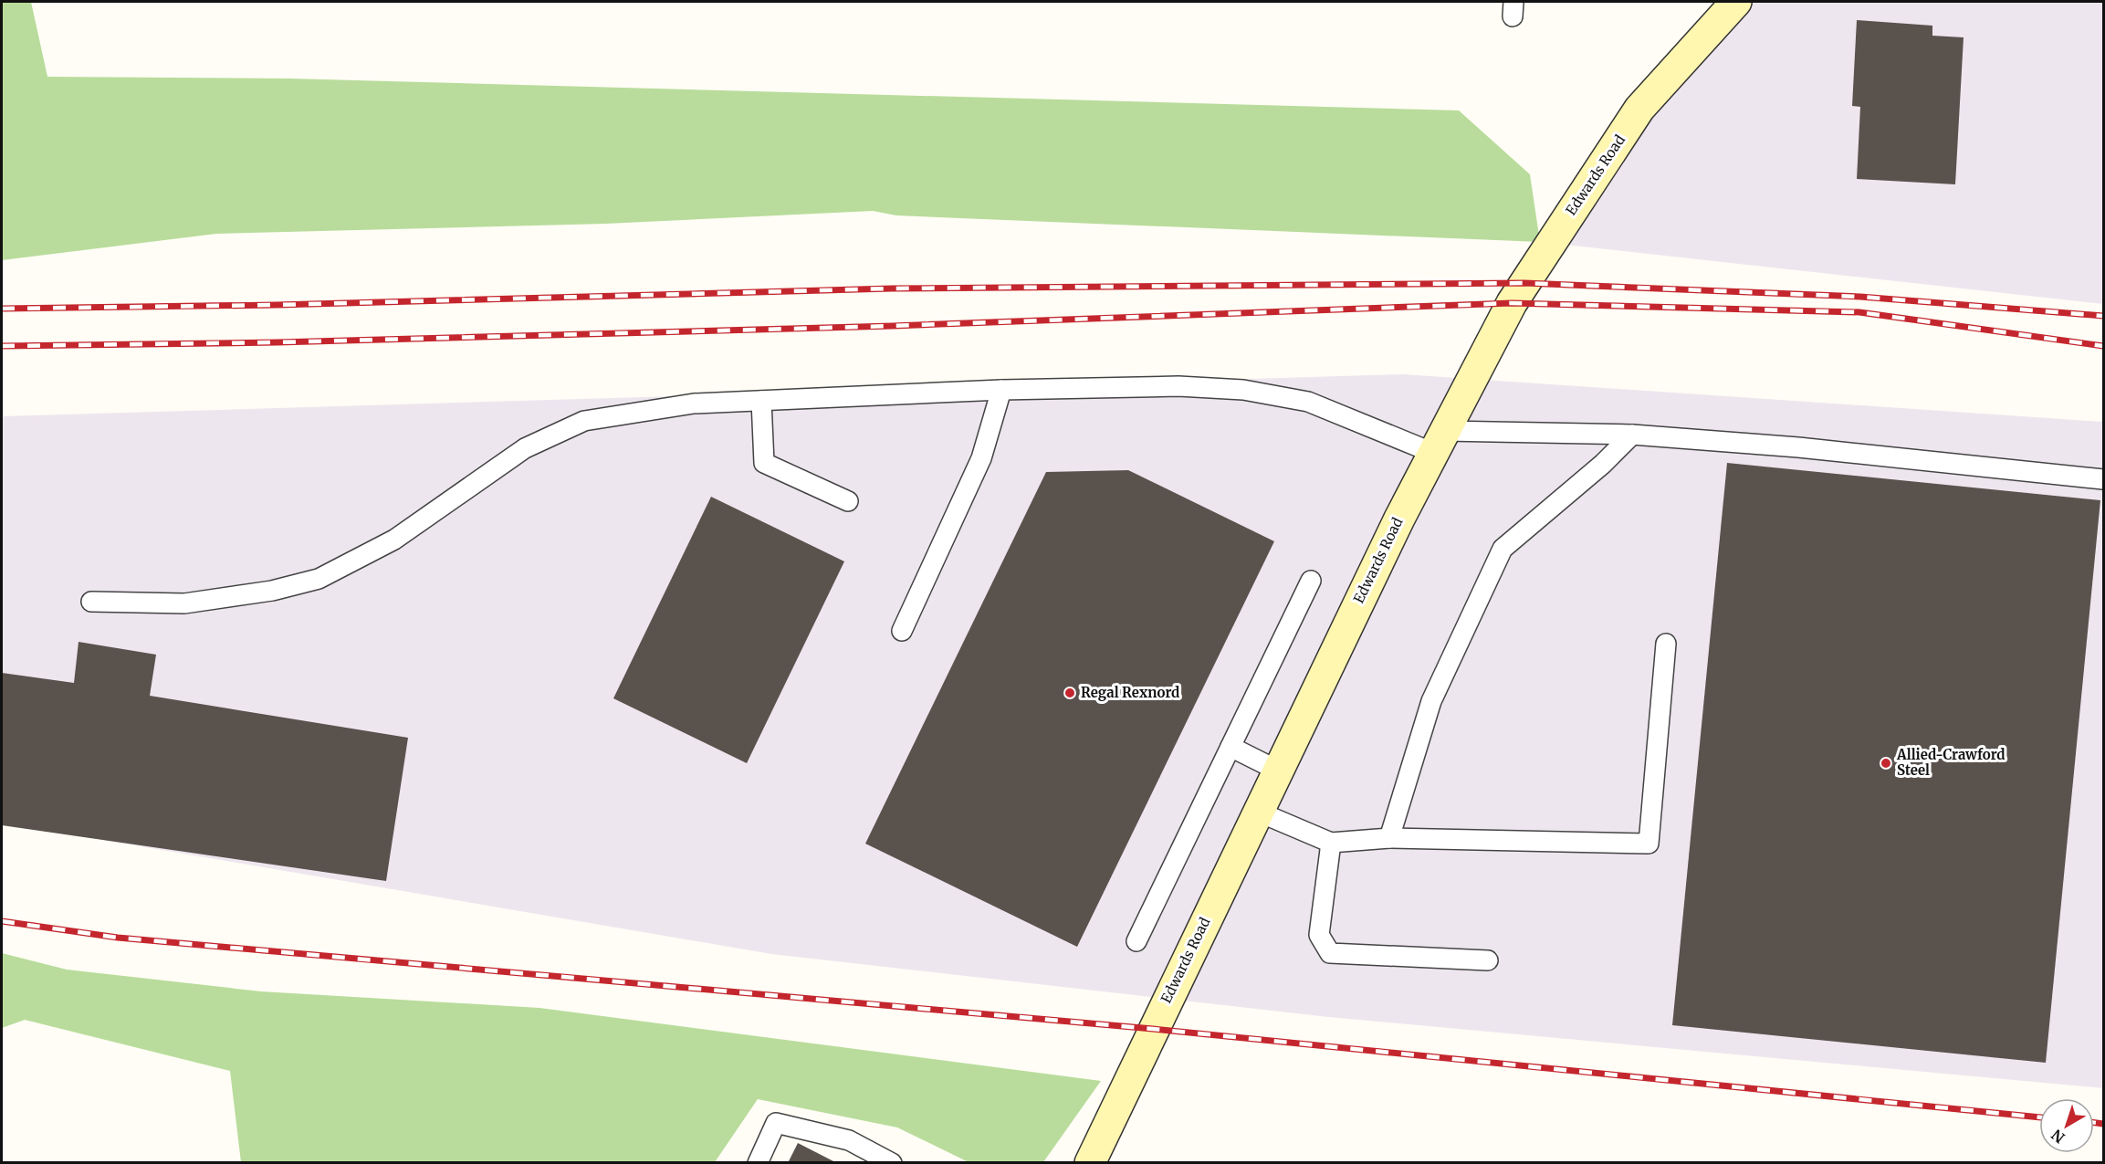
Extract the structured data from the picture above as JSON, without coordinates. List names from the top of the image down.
{
  "streets": {
    "main road": ["Edwards Road"]
  },
  "places": ["Regal Rexnord", "Allied-Crawford Steel"],
  "north": "bottom left"
}
